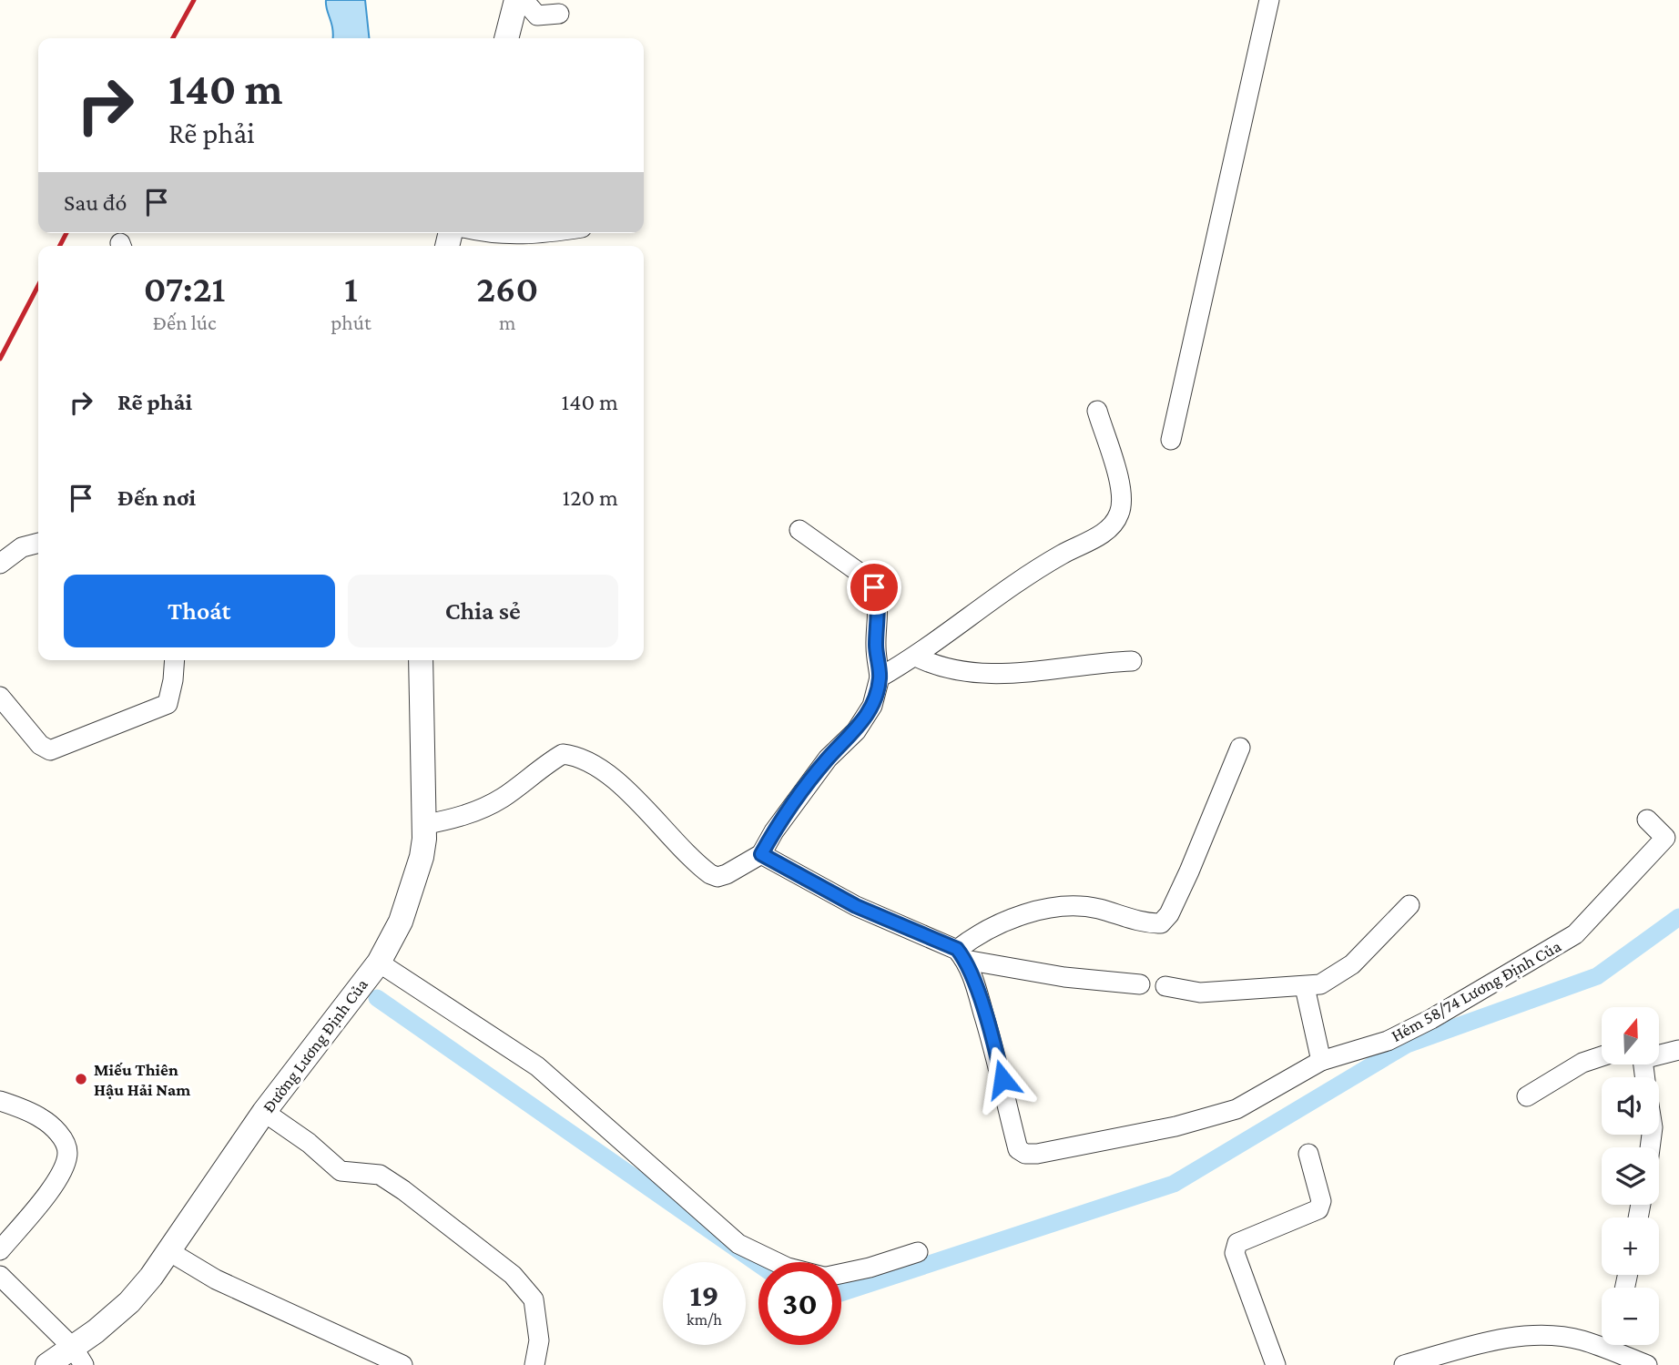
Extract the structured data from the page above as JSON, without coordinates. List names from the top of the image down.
{
  "streets": {
    "street": ["Hẻm 58/74 Lương Định Của", "Đường Lương Định Của"]
  },
  "places": ["Miếu Thiên Hậu Hải Nam"],
  "north": "top",
  "page": {
    "turn": ["140 m", "Rẽ phải"],
    "then": "Sau đó",
    "eta": [
      "07:21",
      "Đến lúc",
      "1",
      "phút",
      "260",
      "m"
    ],
    "list": [
      {
        "name": "Rẽ phải",
        "value": "140 m"
      },
      {
        "name": "Đến nơi",
        "value": "120 m"
      }
    ],
    "buttons": ["Thoát", "Chia sẻ"],
    "map_buttons": ["+", "−"],
    "speed": "19 km/h",
    "limit": "30"
  }
}
